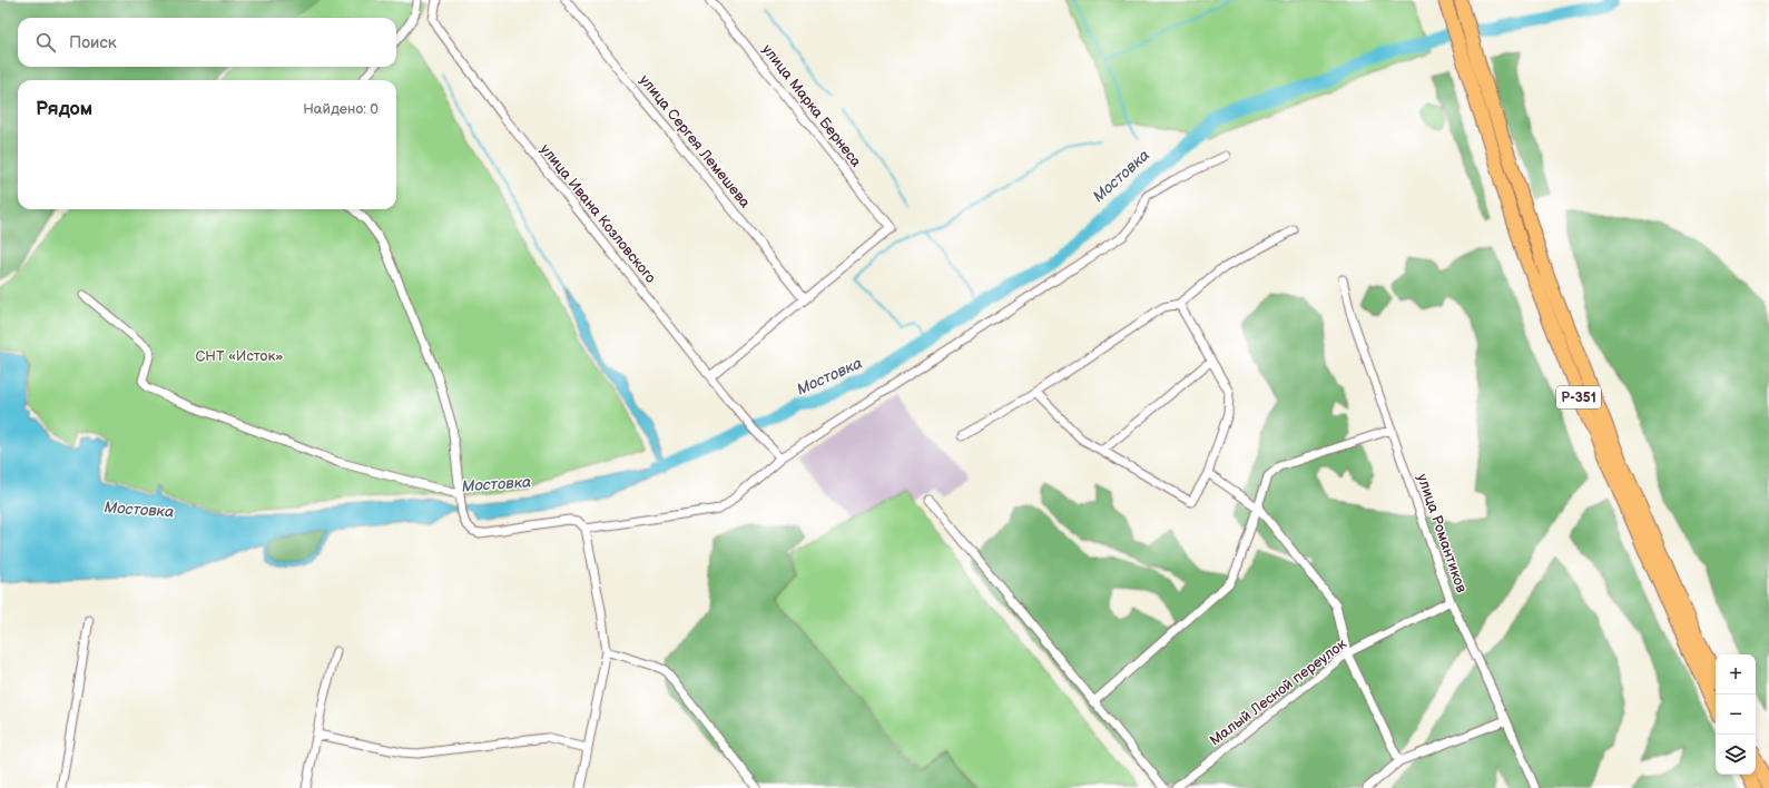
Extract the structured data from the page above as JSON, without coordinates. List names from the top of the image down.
{
  "streets": {
    "highway": ["Р-351"],
    "street": [
      "улица Марка Бернеса",
      "улица Сергея Лемешева",
      "улица Ивана Козловского",
      "улица Романтиков",
      "Малый Лесной переулок"
    ]
  },
  "crossings": [
    ["улица Марка Бернеса", "улица Сергея Лемешева"],
    ["улица Романтиков", "Малый Лесной переулок"]
  ],
  "water": ["Мостовка"],
  "parks": ["СНТ «Исток»"],
  "page": {
    "search": "Поиск",
    "heading": ["Рядом", "Найдено: 0"],
    "map_buttons": ["+", "−"]
  }
}
